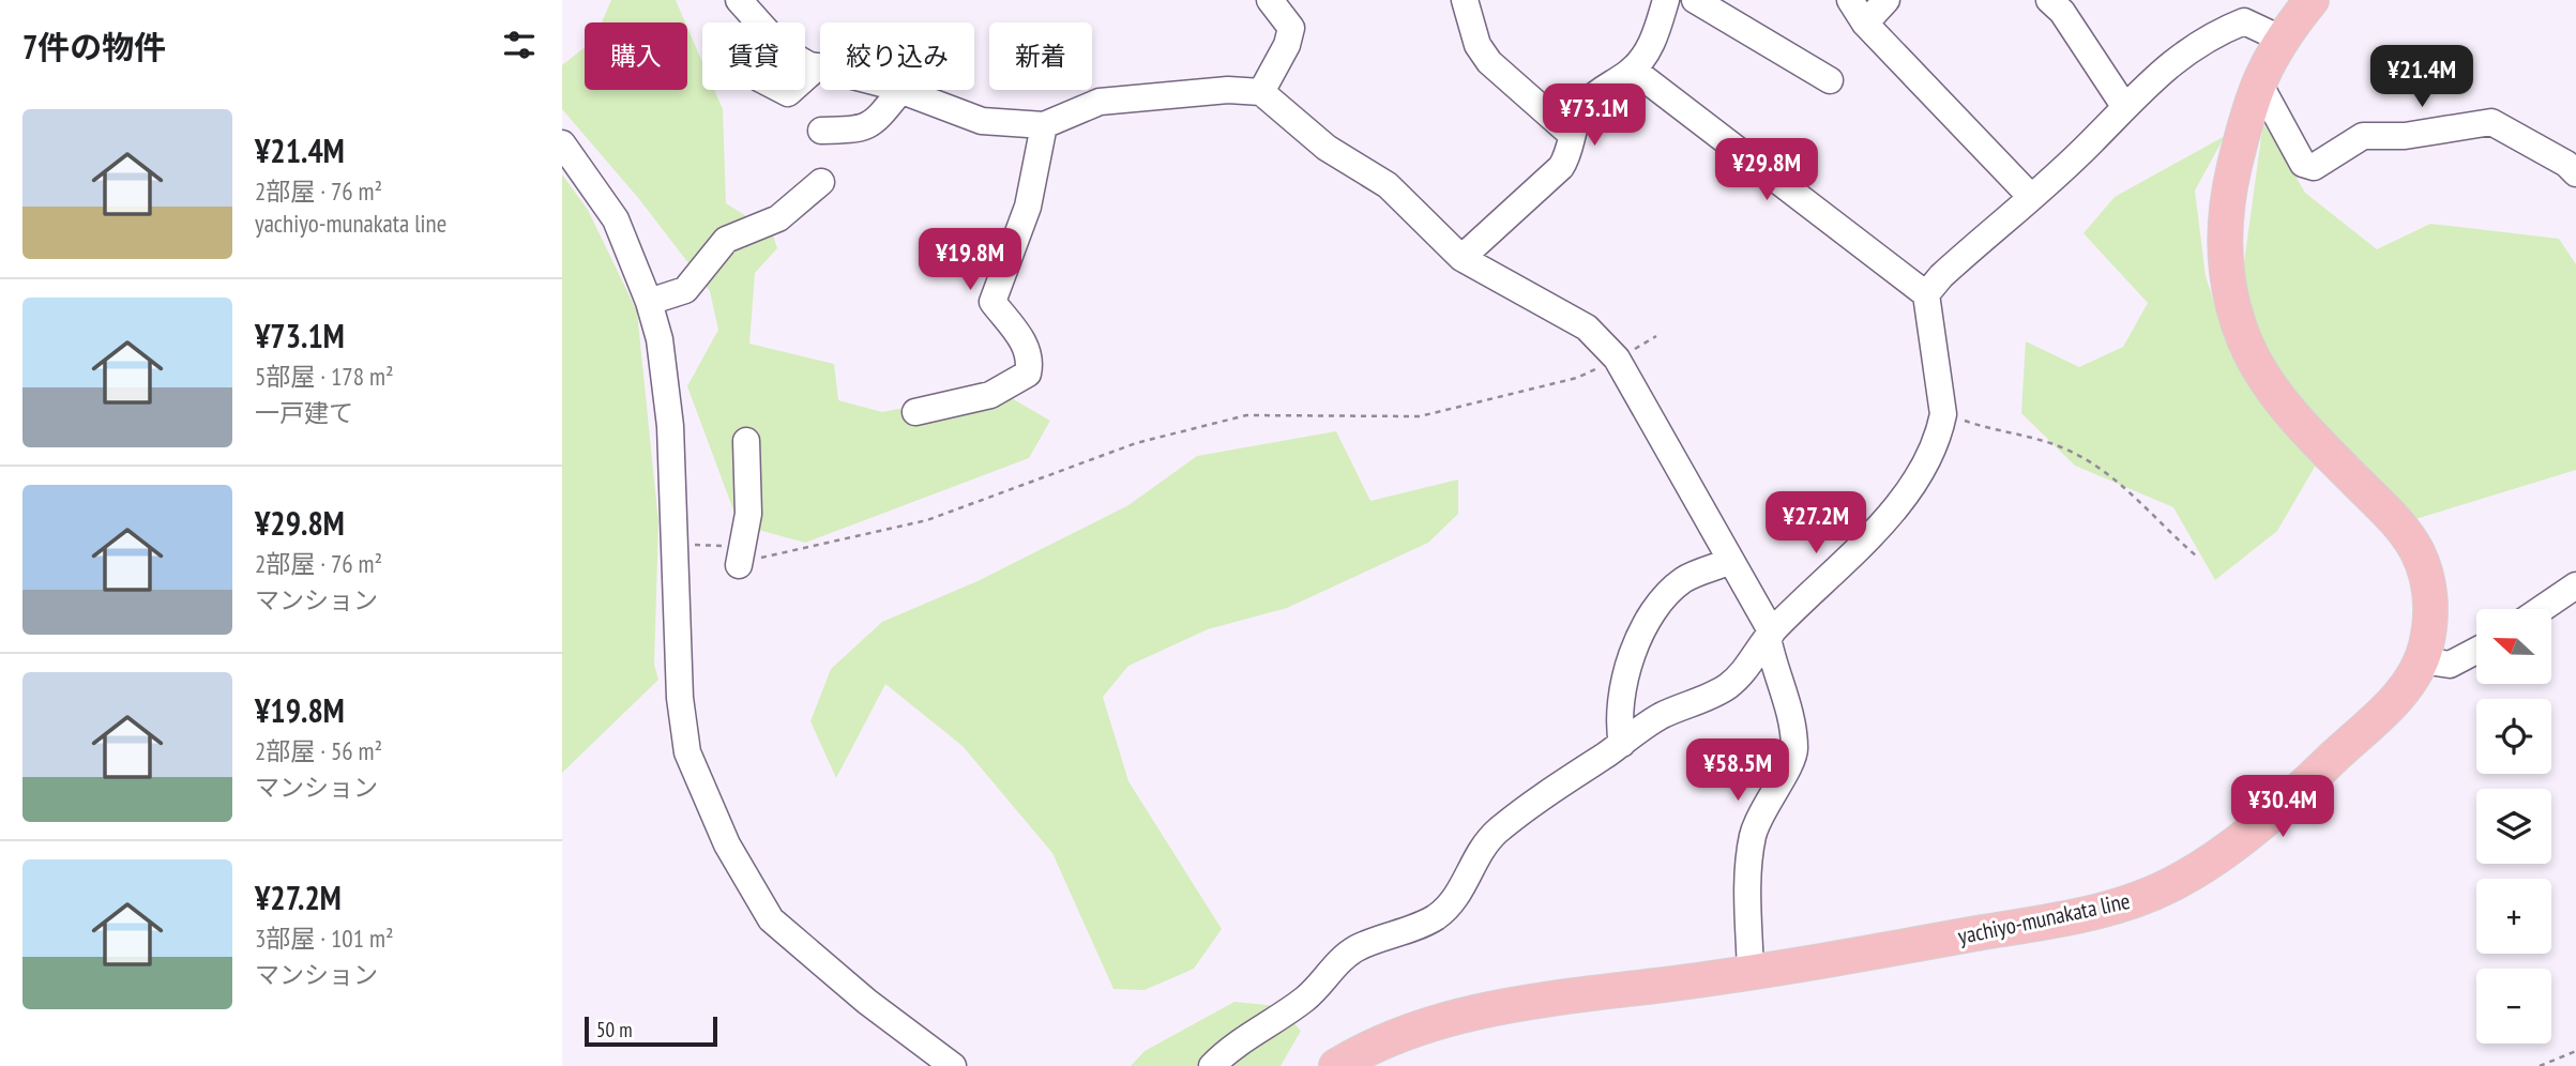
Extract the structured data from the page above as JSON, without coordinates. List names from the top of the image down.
{
  "streets": {
    "main road": ["yachiyo-munakata line"]
  },
  "scale_bar": "50 m",
  "north": "left",
  "page": {
    "heading": "7件の物件",
    "chip": [
      "購入",
      "賃貸",
      "絞り込み",
      "新着"
    ],
    "price": [
      "¥21.4M",
      "¥73.1M",
      "¥29.8M",
      "¥19.8M",
      "¥27.2M",
      "¥58.5M",
      "¥30.4M"
    ],
    "list": [
      {
        "name": "¥21.4M",
        "note": "2部屋 · 76 m² · yachiyo-munakata line"
      },
      {
        "name": "¥73.1M",
        "note": "5部屋 · 178 m² · 一戸建て"
      },
      {
        "name": "¥29.8M",
        "note": "2部屋 · 76 m² · マンション"
      },
      {
        "name": "¥19.8M",
        "note": "2部屋 · 56 m² · マンション"
      },
      {
        "name": "¥27.2M",
        "note": "3部屋 · 101 m² · マンション"
      }
    ],
    "map_buttons": ["+", "−"],
    "scale": "50 m"
  }
}
